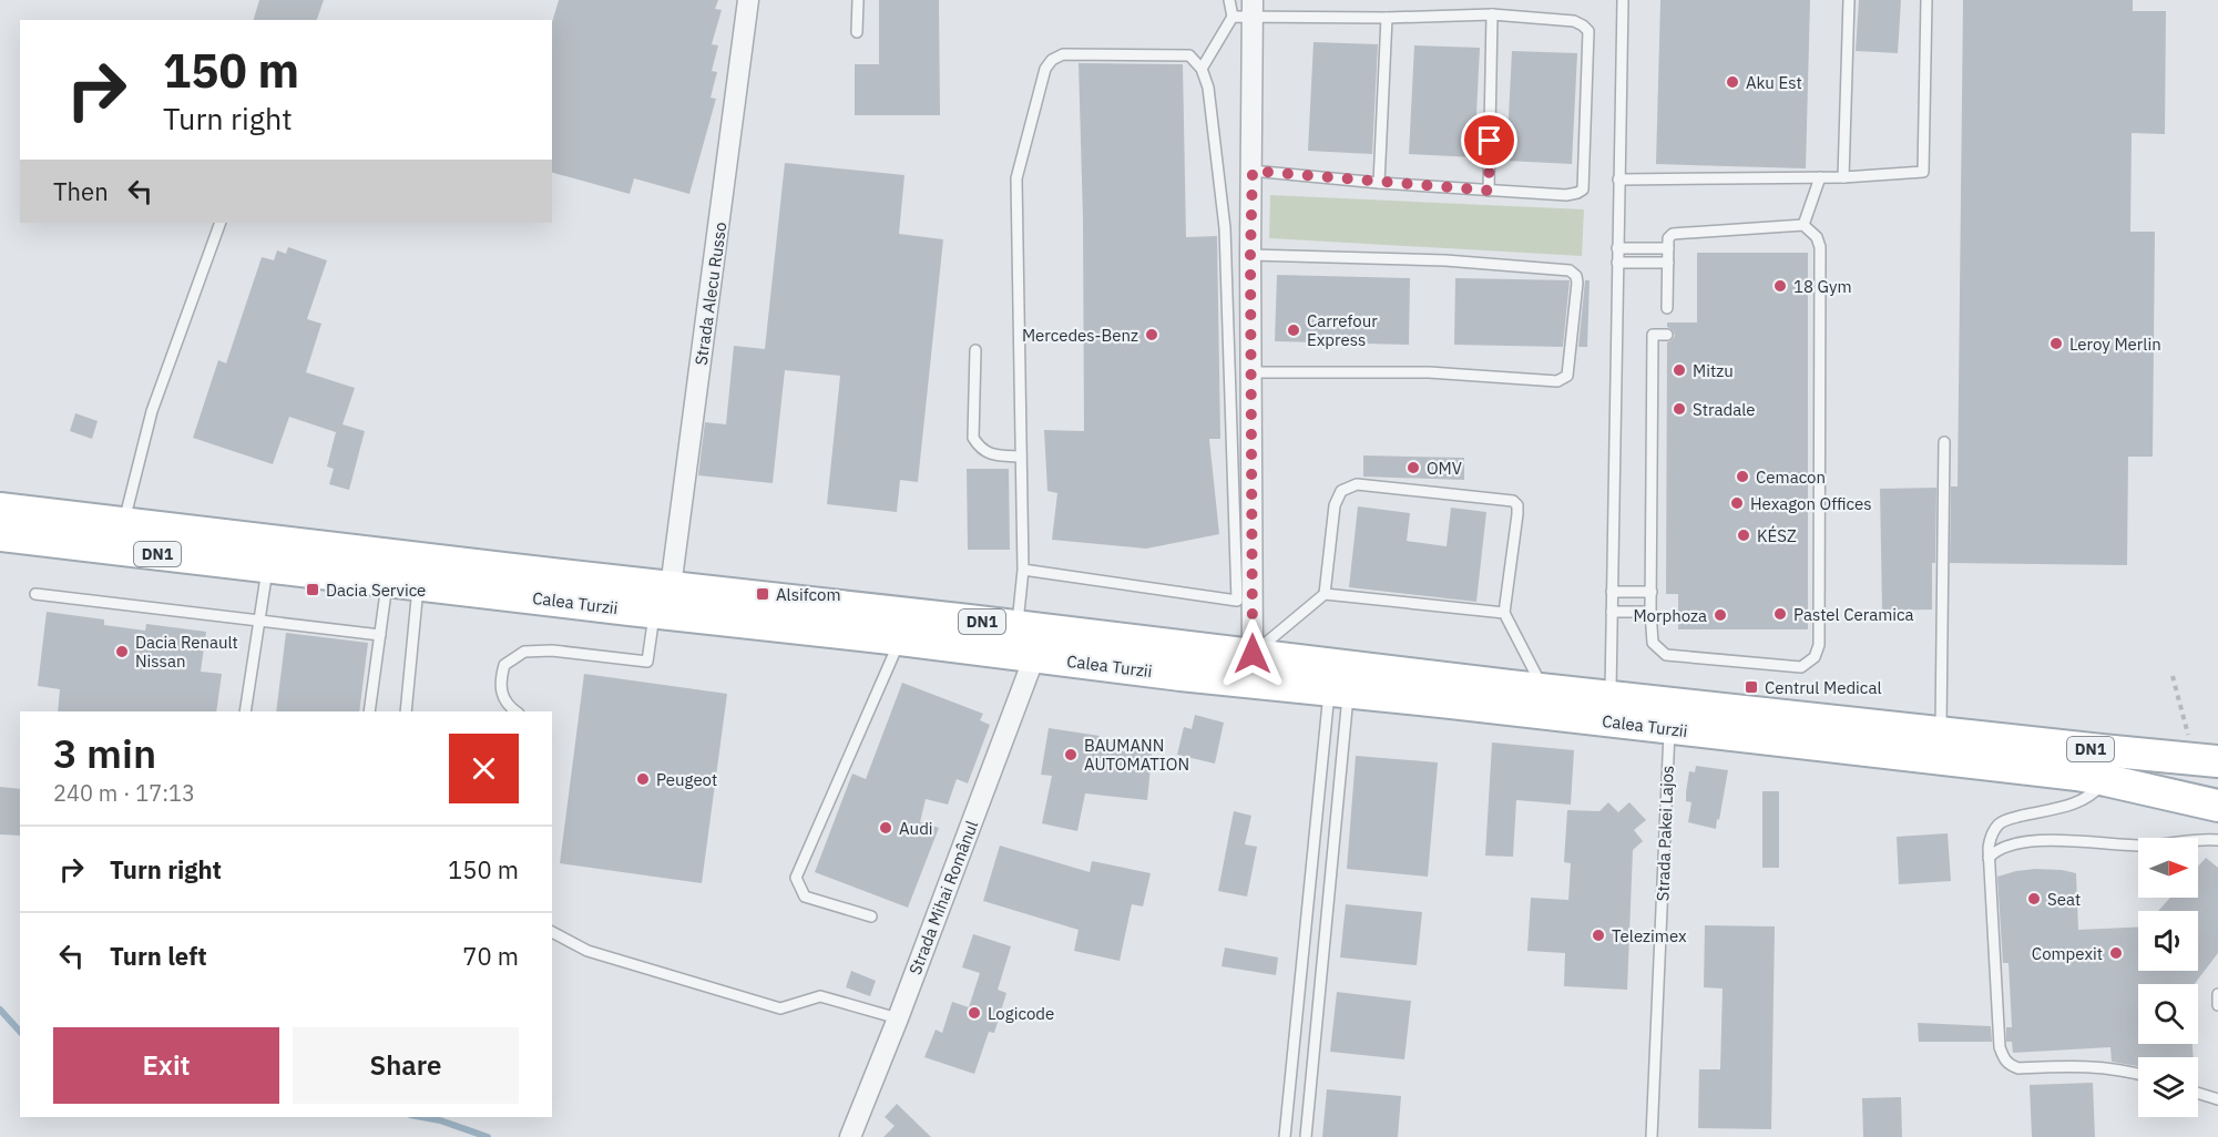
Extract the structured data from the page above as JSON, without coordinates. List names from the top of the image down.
{
  "streets": {
    "main road": ["DN1", "Calea Turzii"],
    "street": ["Strada Alecu Russo", "Strada Mihai Românul"],
    "lane": ["Strada Pakei Lajos"]
  },
  "crossings": [
    ["Strada Alecu Russo", "Calea Turzii"],
    ["Calea Turzii", "Strada Pakei Lajos"],
    ["Calea Turzii", "Strada Mihai Românul"]
  ],
  "places": {
    "other": [
      "Aku Est",
      "18 Gym",
      "Carrefour Express",
      "Mercedes-Benz",
      "Leroy Merlin",
      "Mitzu",
      "Stradale",
      "OMV",
      "Cemacon",
      "Hexagon Offices",
      "KÉSZ",
      "Pastel Ceramica",
      "Morphoza",
      "Dacia Renault Nissan",
      "BAUMANN AUTOMATION",
      "Peugeot",
      "Audi",
      "Seat",
      "Telezimex",
      "Compexit",
      "Logicode"
    ],
    "transit": ["Dacia Service", "Alsifcom", "Centrul Medical"]
  },
  "north": "right",
  "page": {
    "turn": ["150 m", "Turn right"],
    "then": "Then",
    "heading": ["3 min", "240 m · 17:13"],
    "list": [
      {
        "name": "Turn right",
        "value": "150 m"
      },
      {
        "name": "Turn left",
        "value": "70 m"
      }
    ],
    "buttons": ["Exit", "Share"]
  }
}
